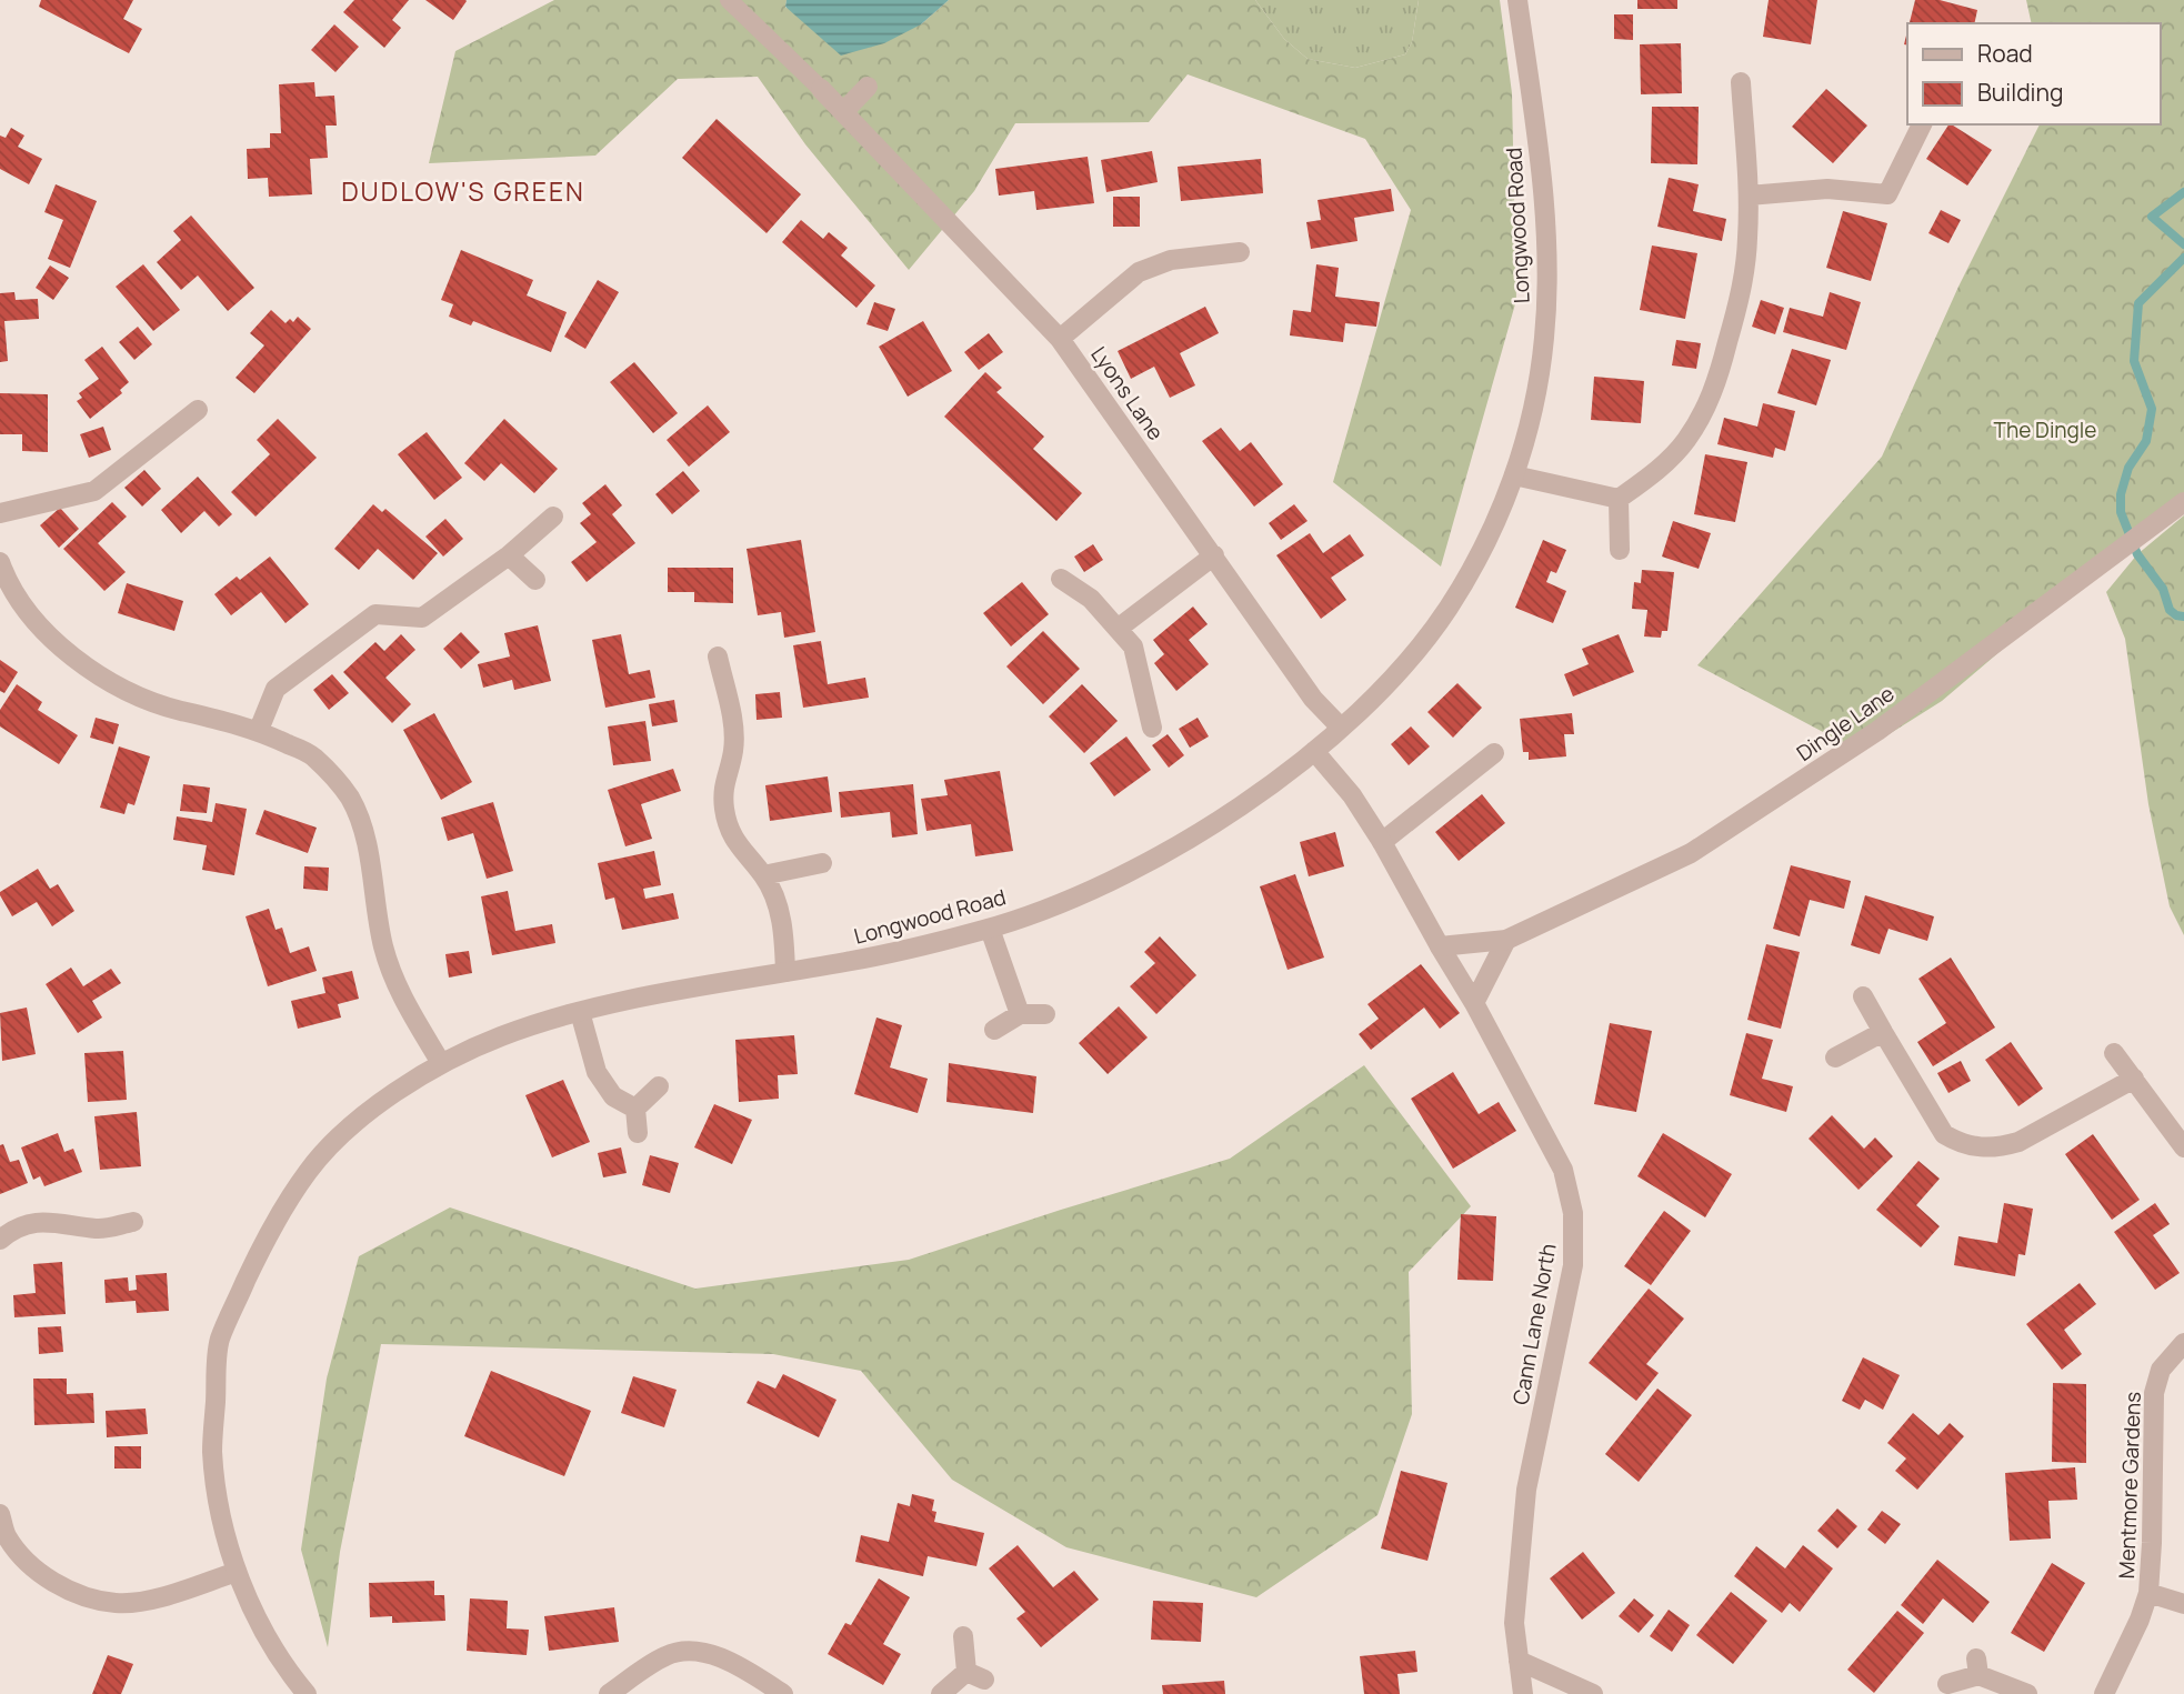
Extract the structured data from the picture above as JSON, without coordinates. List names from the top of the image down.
{
  "streets": {
    "street": [
      "Longwood Road",
      "Lyons Lane",
      "Dingle Lane",
      "Cann Lane North",
      "Mentmore Gardens"
    ]
  },
  "crossings": [
    ["Longwood Road", "Lyons Lane"],
    ["Dingle Lane", "Cann Lane North"]
  ],
  "districts": ["DUDLOW'S GREEN"],
  "parks": ["The Dingle"],
  "legend": ["Road", "Building"]
}
